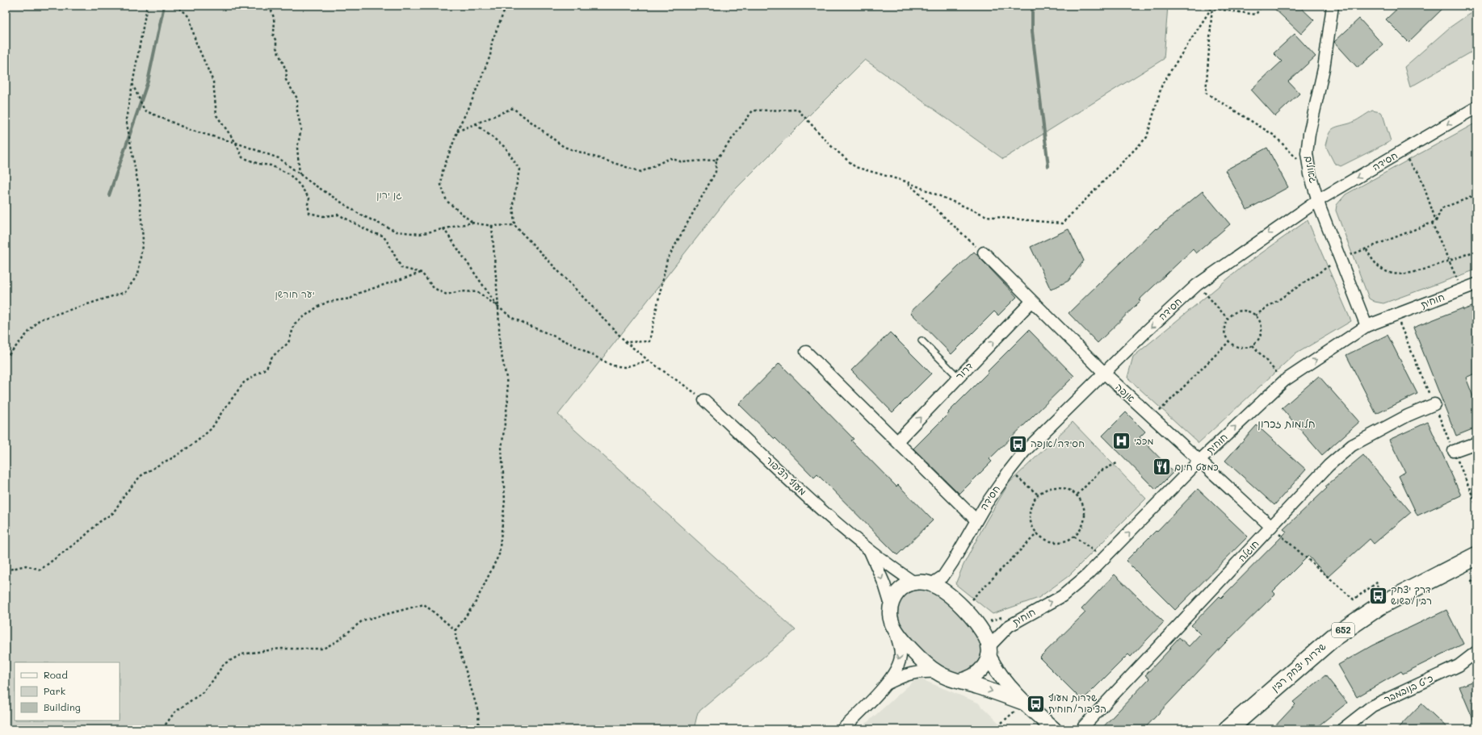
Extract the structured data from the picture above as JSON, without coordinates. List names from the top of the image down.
{
  "streets": {
    "main road": ["652", "שדרות יצחק רבין"],
    "street": [
      "חסידה",
      "גאולים",
      "חוחית",
      "דרור",
      "אנפה",
      "מעוף הציפור",
      "חוגלה",
      "כ\"ט בנובמבר"
    ]
  },
  "crossings": [
    ["חסידה", "גאולים"],
    ["חסידה", "חוחית"],
    ["חסידה", "אנפה"],
    ["חסידה", "מעוף הציפור"],
    ["גאולים", "חוחית"],
    ["חוחית", "אנפה"],
    ["חוחית", "מעוף הציפור"],
    ["דרור", "אנפה"],
    ["אנפה", "חוגלה"]
  ],
  "one_way": ["חסידה", "חוחית", "דרור"],
  "districts": ["חלומות זכרון"],
  "parks": ["גן ירון", "יער חורשן"],
  "places": {
    "hospital": ["מכבי"],
    "bus stop": ["חסידה/אנפה", "דרך יצחק רבין/פשוש", "שדרות מעוף הציפור/חוחית"],
    "restaurant": ["כמעט חינם"]
  },
  "legend": ["Road", "Park", "Building"]
}
